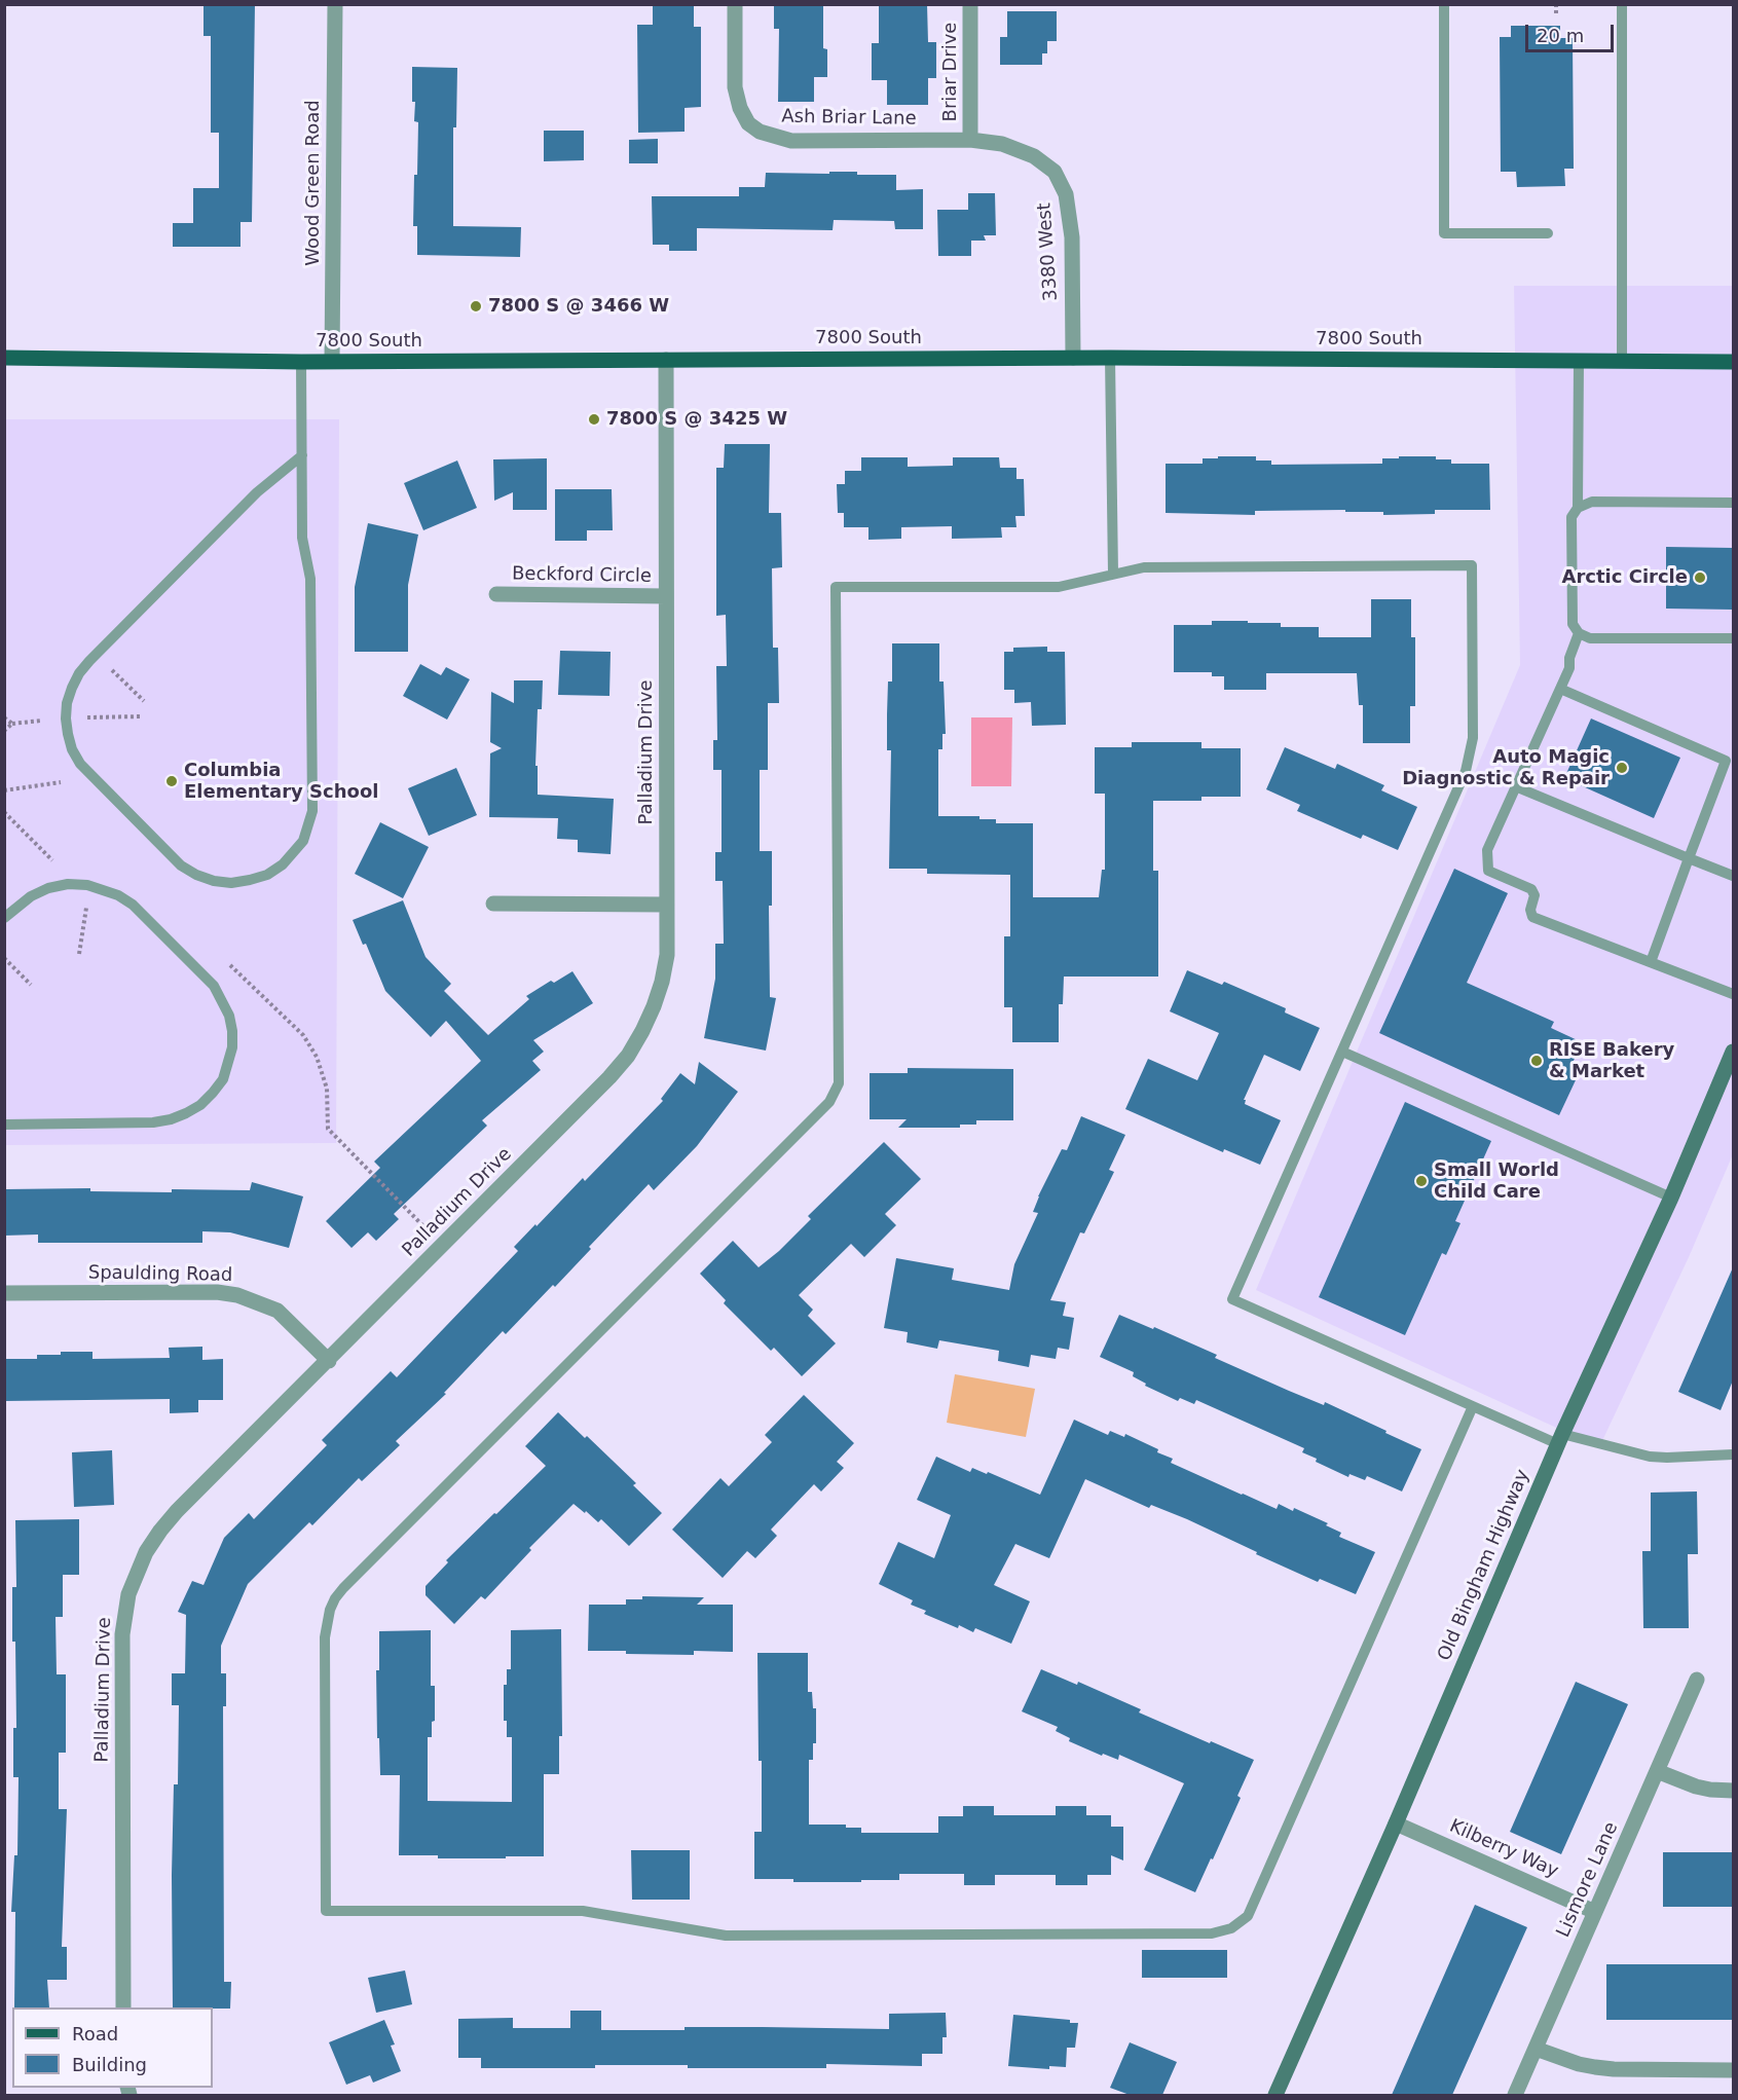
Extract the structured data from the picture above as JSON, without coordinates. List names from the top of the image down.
{
  "streets": {
    "main road": ["7800 South"],
    "street": [
      "Briar Drive",
      "Ash Briar Lane",
      "Wood Green Road",
      "3380 West",
      "Beckford Circle",
      "Palladium Drive",
      "Spaulding Road",
      "Old Bingham Highway",
      "Kilberry Way",
      "Lismore Lane"
    ]
  },
  "crossings": [
    ["Briar Drive", "Ash Briar Lane"],
    ["Ash Briar Lane", "3380 West"],
    ["Wood Green Road", "7800 South"],
    ["3380 West", "7800 South"],
    ["7800 South", "Palladium Drive"],
    ["Beckford Circle", "Palladium Drive"],
    ["Palladium Drive", "Spaulding Road"],
    ["Old Bingham Highway", "Kilberry Way"],
    ["Kilberry Way", "Lismore Lane"]
  ],
  "places": [
    "7800 S @ 3466 W",
    "7800 S @ 3425 W",
    "Arctic Circle",
    "Auto Magic Diagnostic & Repair",
    "Columbia Elementary School",
    "RISE Bakery & Market",
    "Small World Child Care"
  ],
  "legend": ["Road", "Building"],
  "scale_bar": "20 m"
}
